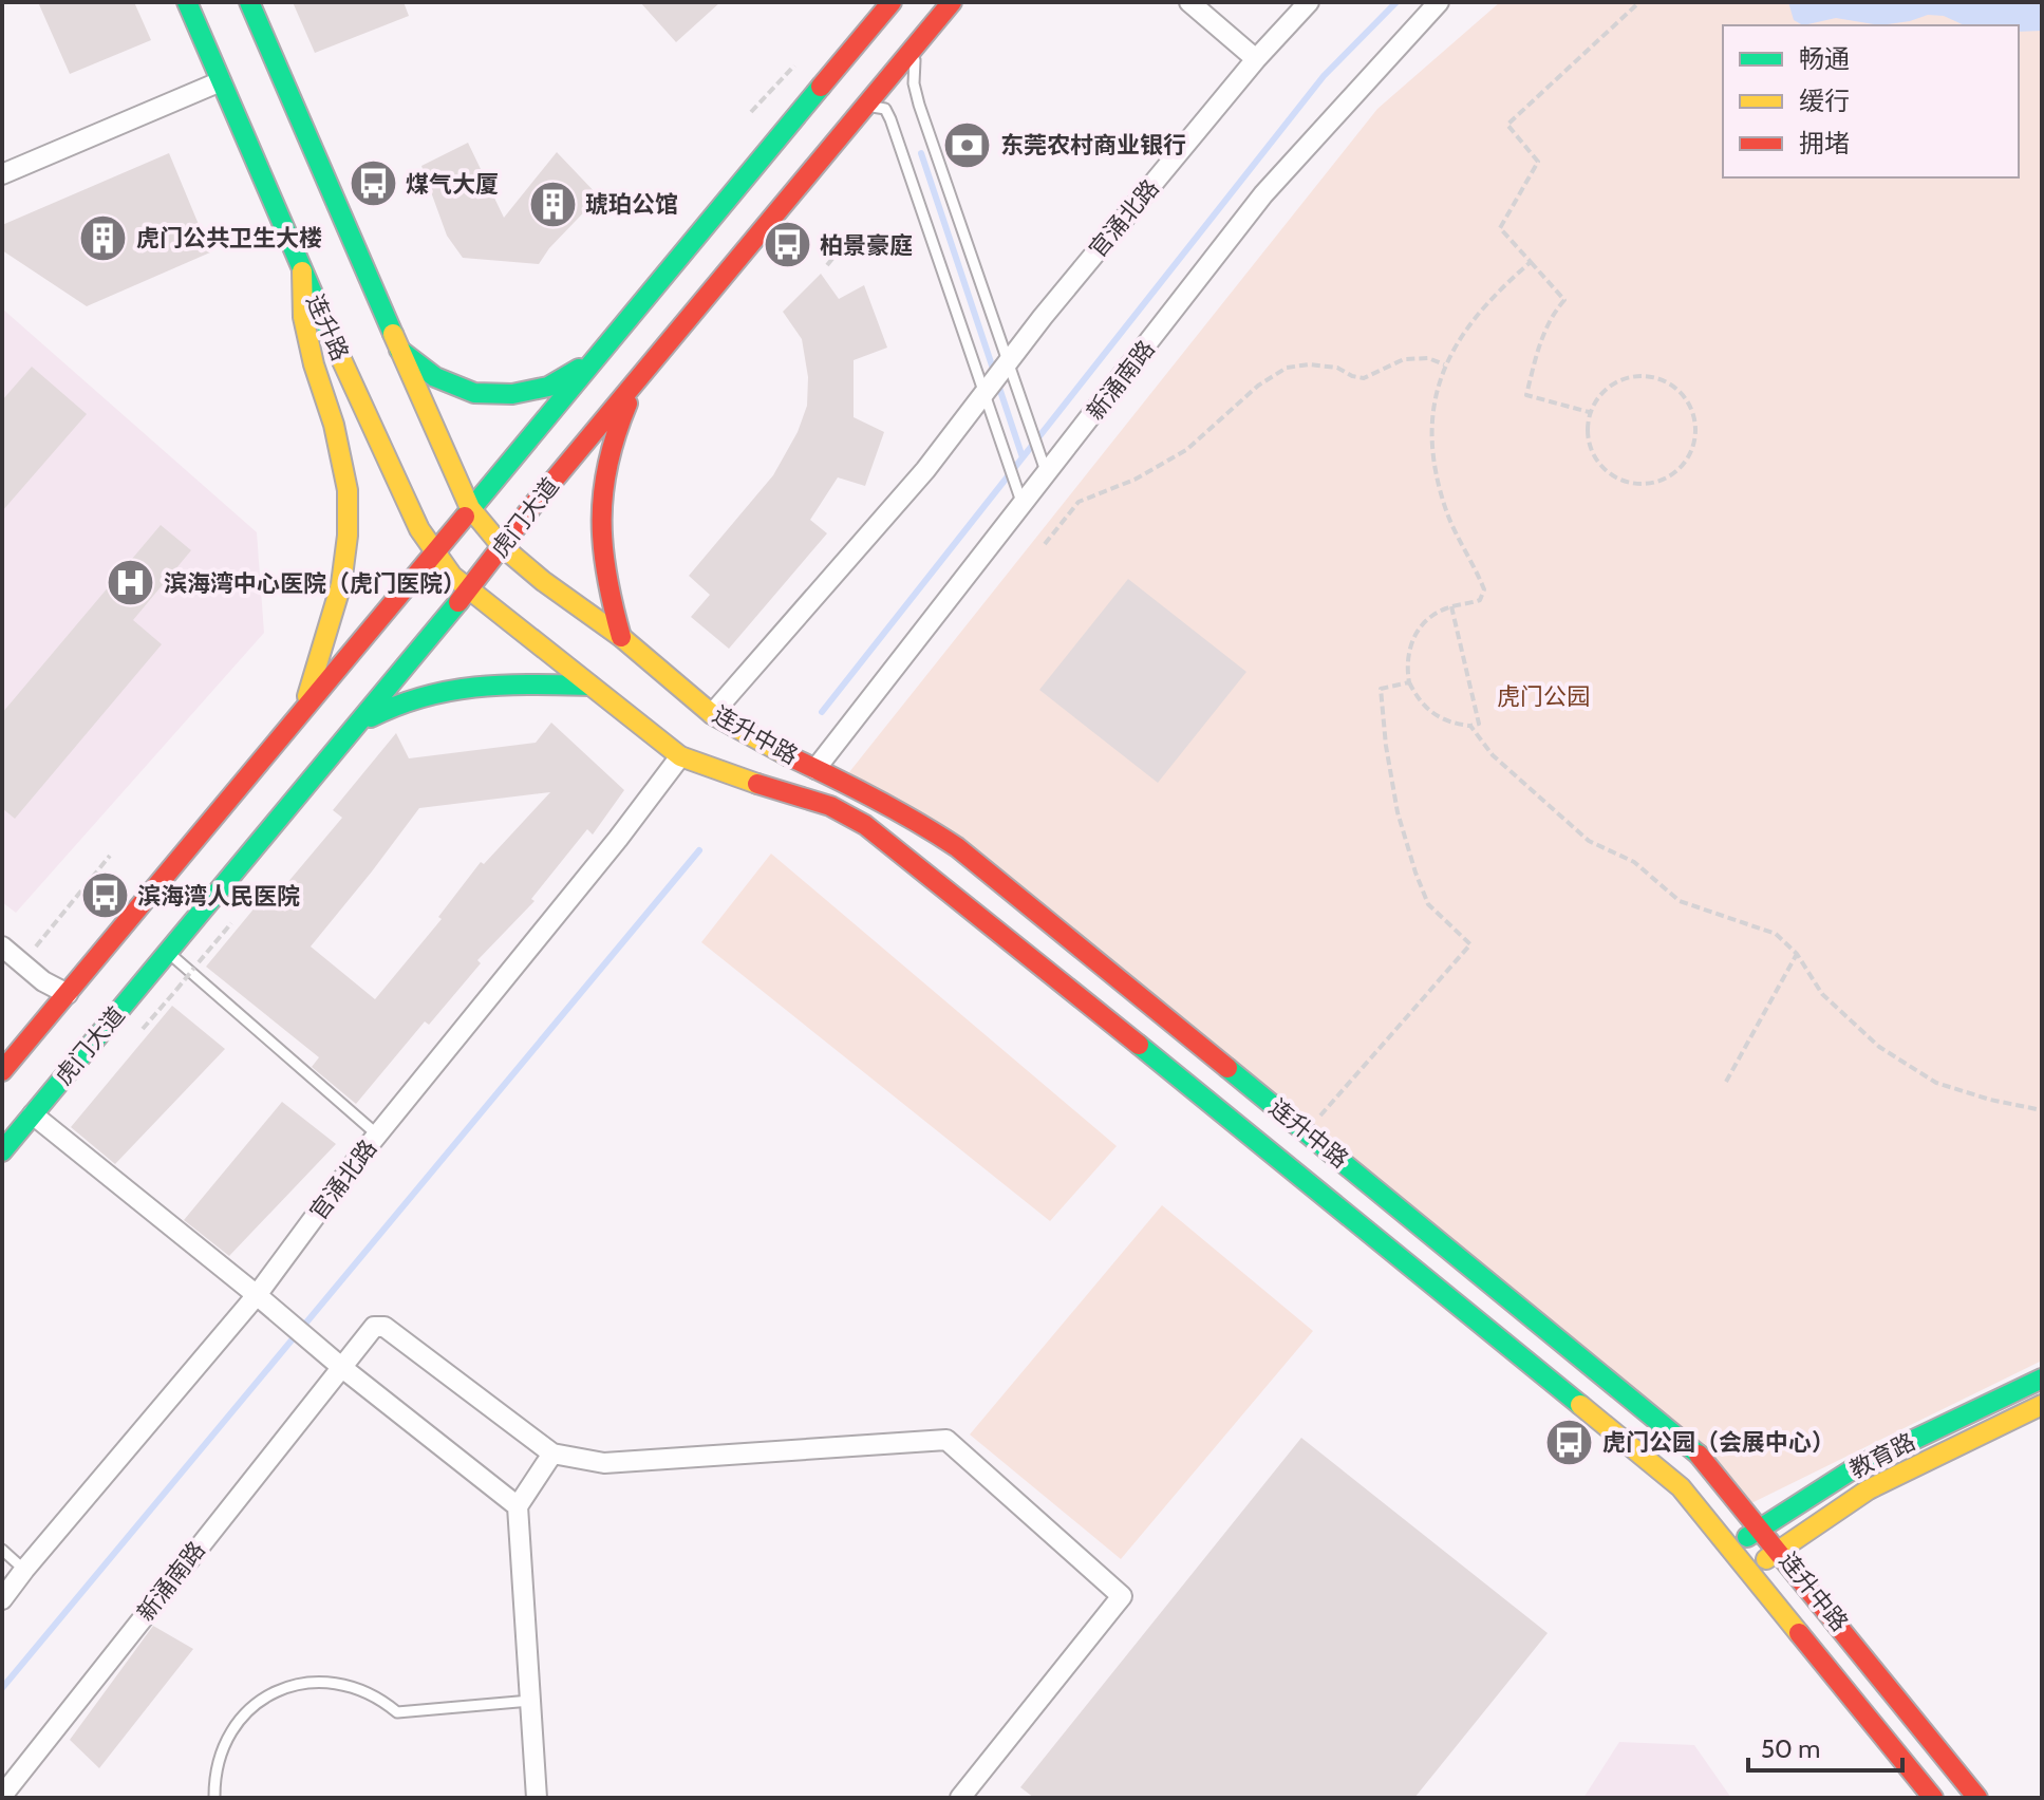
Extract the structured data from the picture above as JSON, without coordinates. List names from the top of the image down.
{
  "streets": {
    "main road": [
      "连升路",
      "虎门大道",
      "连升中路",
      "教育路"
    ],
    "street": ["官涌北路", "新涌南路"]
  },
  "crossings": [
    ["官涌北路", "连升中路"],
    ["连升路", "虎门大道"],
    ["连升路", "连升中路"],
    ["新涌南路", "连升中路"],
    ["虎门大道", "连升中路"],
    ["连升中路", "教育路"]
  ],
  "parks": ["虎门公园"],
  "places": {
    "bank": ["东莞农村商业银行"],
    "bus stop": [
      "煤气大厦",
      "柏景豪庭",
      "滨海湾人民医院",
      "虎门公园（会展中心）"
    ],
    "building": ["琥珀公馆", "虎门公共卫生大楼"],
    "hospital": ["滨海湾中心医院（虎门医院）"]
  },
  "legend": ["畅通", "缓行", "拥堵"],
  "scale_bar": "50 m"
}
